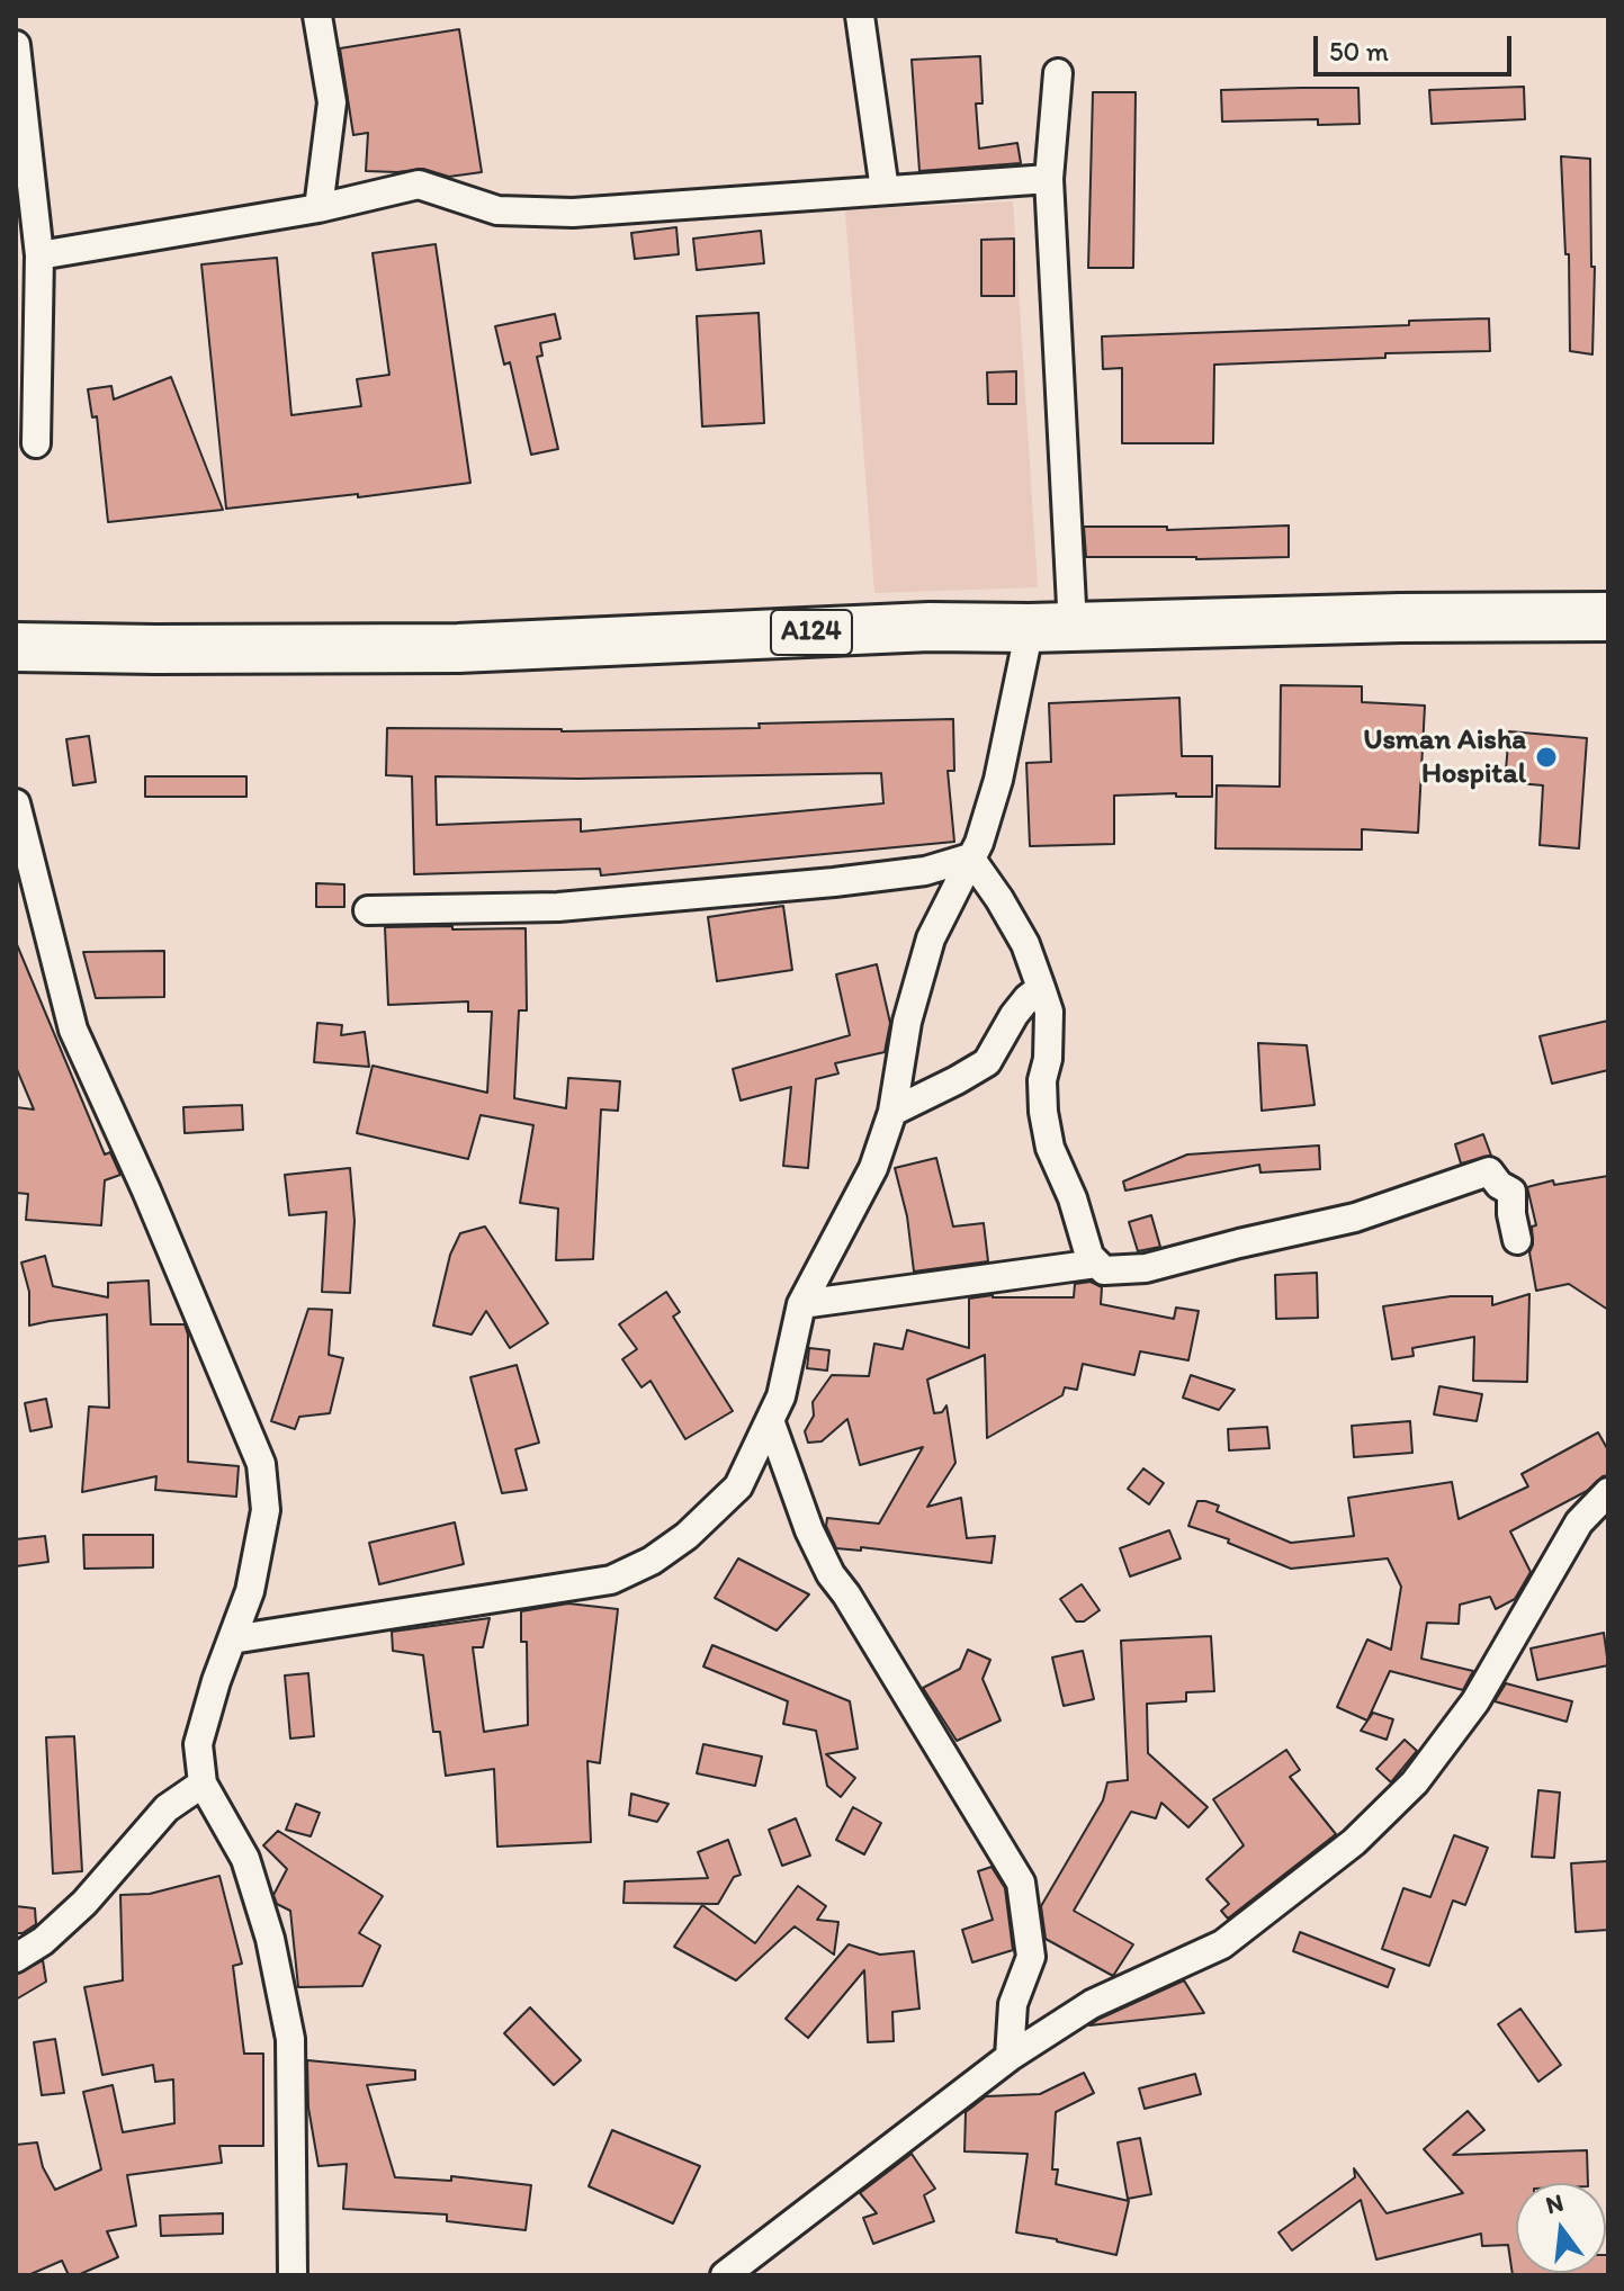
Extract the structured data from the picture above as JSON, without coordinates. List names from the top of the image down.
{
  "streets": {
    "highway": ["A124"]
  },
  "places": ["Usman Aisha Hospital"],
  "scale_bar": "50 m",
  "north": "top"
}
